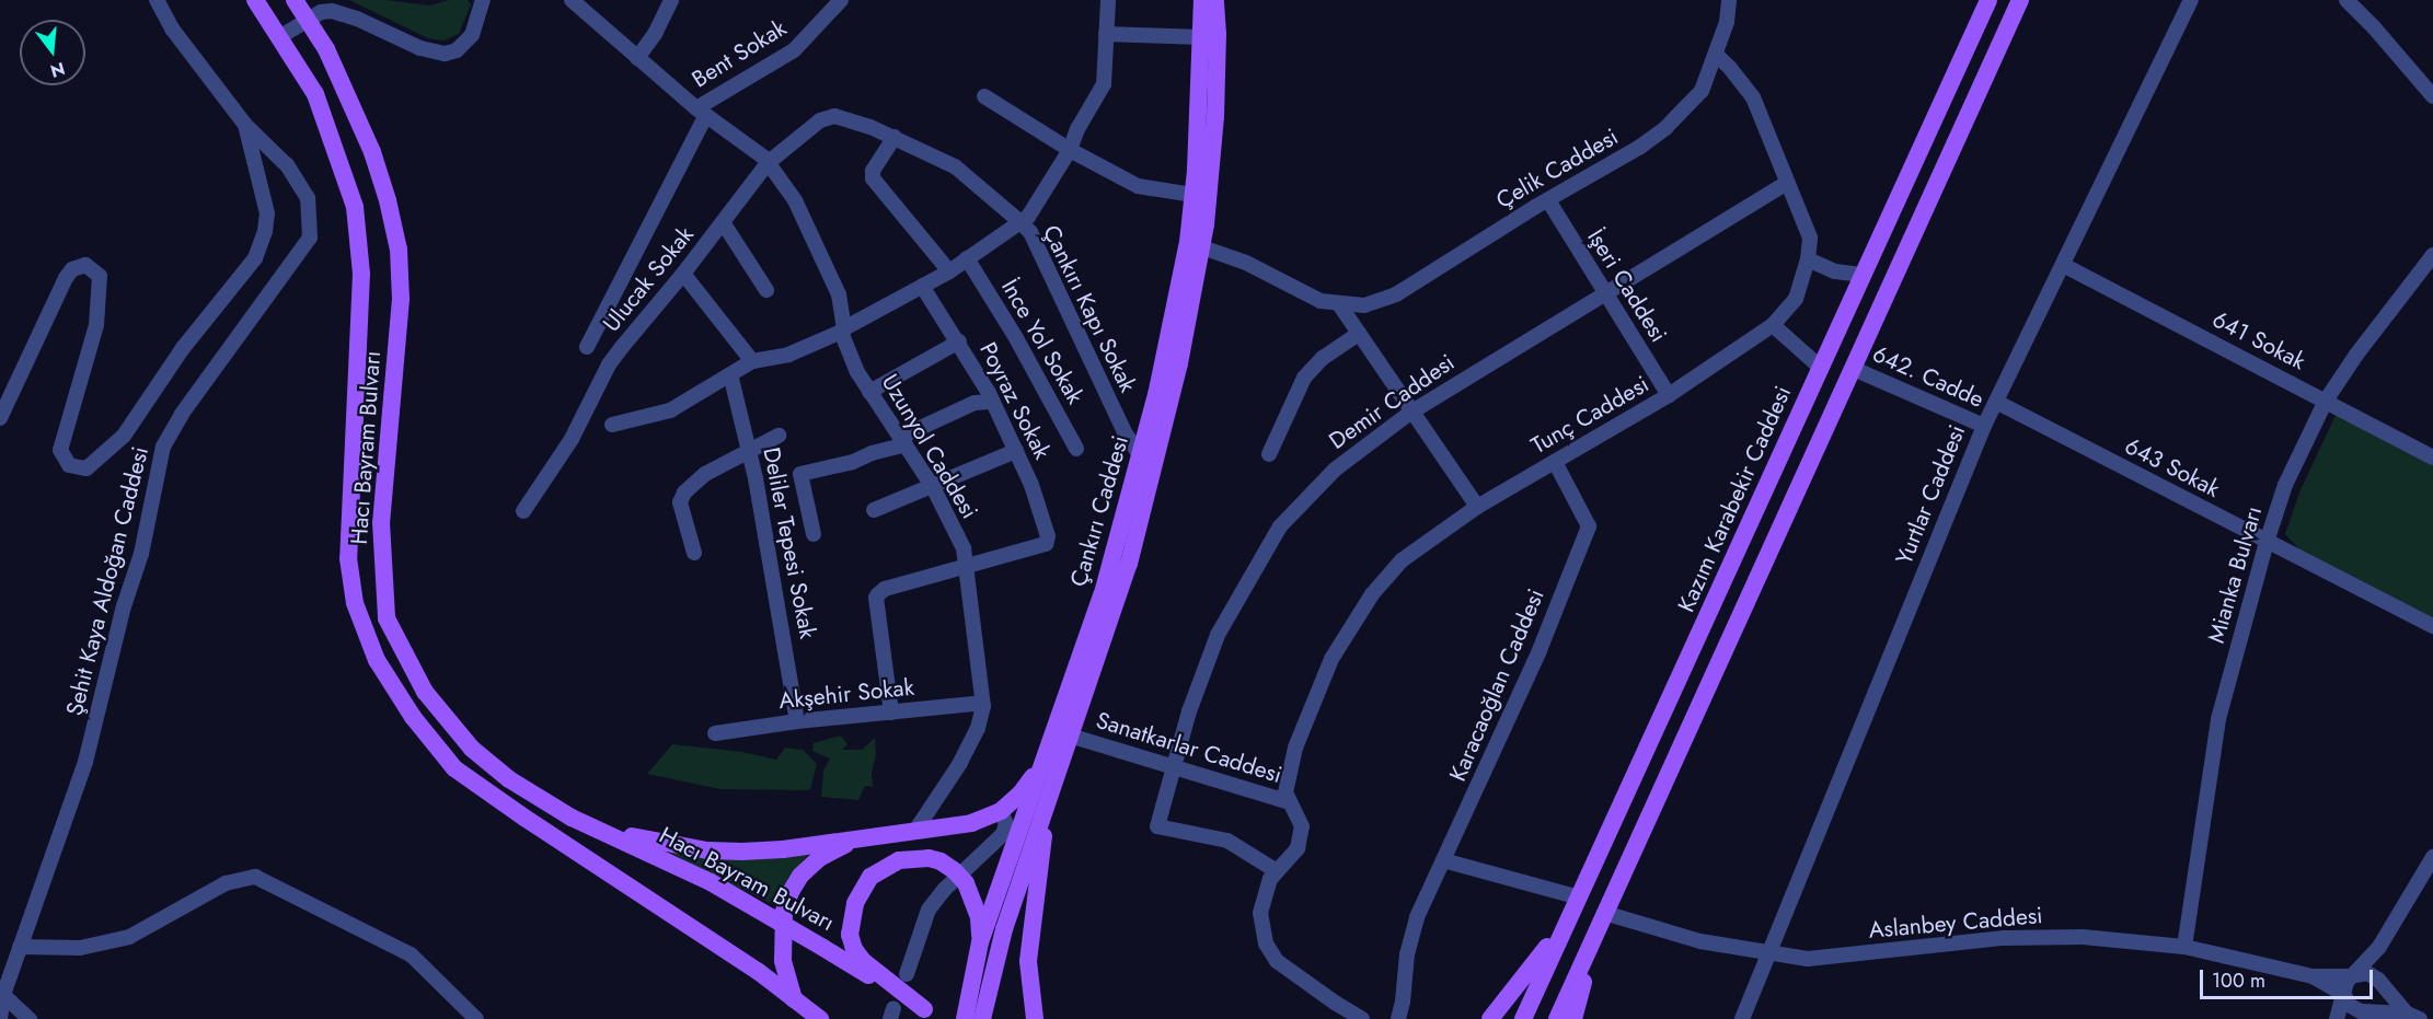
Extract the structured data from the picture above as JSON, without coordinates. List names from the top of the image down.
{
  "streets": {
    "main road": ["Hacı Bayram Bulvarı", "Kazım Karabekir Caddesi", "Çankırı Caddesi"],
    "street": [
      "Bent Sokak",
      "Çelik Caddesi",
      "Ulucak Sokak",
      "İşeri Caddesi",
      "Çankırı Kapı Sokak",
      "641 Sokak",
      "İnce Yol Sokak",
      "642. Cadde",
      "Poyraz Sokak",
      "Demir Caddesi",
      "Tunç Caddesi",
      "Uzunyol Caddesi",
      "643 Sokak",
      "Yurtlar Caddesi",
      "Deliler Tepesi Sokak",
      "Mianka Bulvarı",
      "Şehit Kaya Aldoğan Caddesi",
      "Karacaoğlan Caddesi",
      "Akşehir Sokak",
      "Sanatkarlar Caddesi",
      "Aslanbey Caddesi"
    ]
  },
  "crossings": [
    ["Bent Sokak", "Uzunyol Caddesi"],
    ["Çelik Caddesi", "İşeri Caddesi"],
    ["Çelik Caddesi", "Tunç Caddesi"],
    ["Ulucak Sokak", "Uzunyol Caddesi"],
    ["İşeri Caddesi", "Demir Caddesi"],
    ["İşeri Caddesi", "Tunç Caddesi"],
    ["Çankırı Kapı Sokak", "Çankırı Caddesi"],
    ["641 Sokak", "Yurtlar Caddesi"],
    ["641 Sokak", "Mianka Bulvarı"],
    ["642. Cadde", "Yurtlar Caddesi"],
    ["Poyraz Sokak", "Uzunyol Caddesi"],
    ["Demir Caddesi", "Tunç Caddesi"],
    ["Demir Caddesi", "Sanatkarlar Caddesi"],
    ["Tunç Caddesi", "Karacaoğlan Caddesi"],
    ["Tunç Caddesi", "Sanatkarlar Caddesi"],
    ["Uzunyol Caddesi", "Akşehir Sokak"],
    ["643 Sokak", "Yurtlar Caddesi"],
    ["643 Sokak", "Mianka Bulvarı"],
    ["Yurtlar Caddesi", "Aslanbey Caddesi"],
    ["Çankırı Caddesi", "Sanatkarlar Caddesi"],
    ["Deliler Tepesi Sokak", "Akşehir Sokak"],
    ["Mianka Bulvarı", "Aslanbey Caddesi"]
  ],
  "scale_bar": "100 m",
  "north": "bottom"
}
